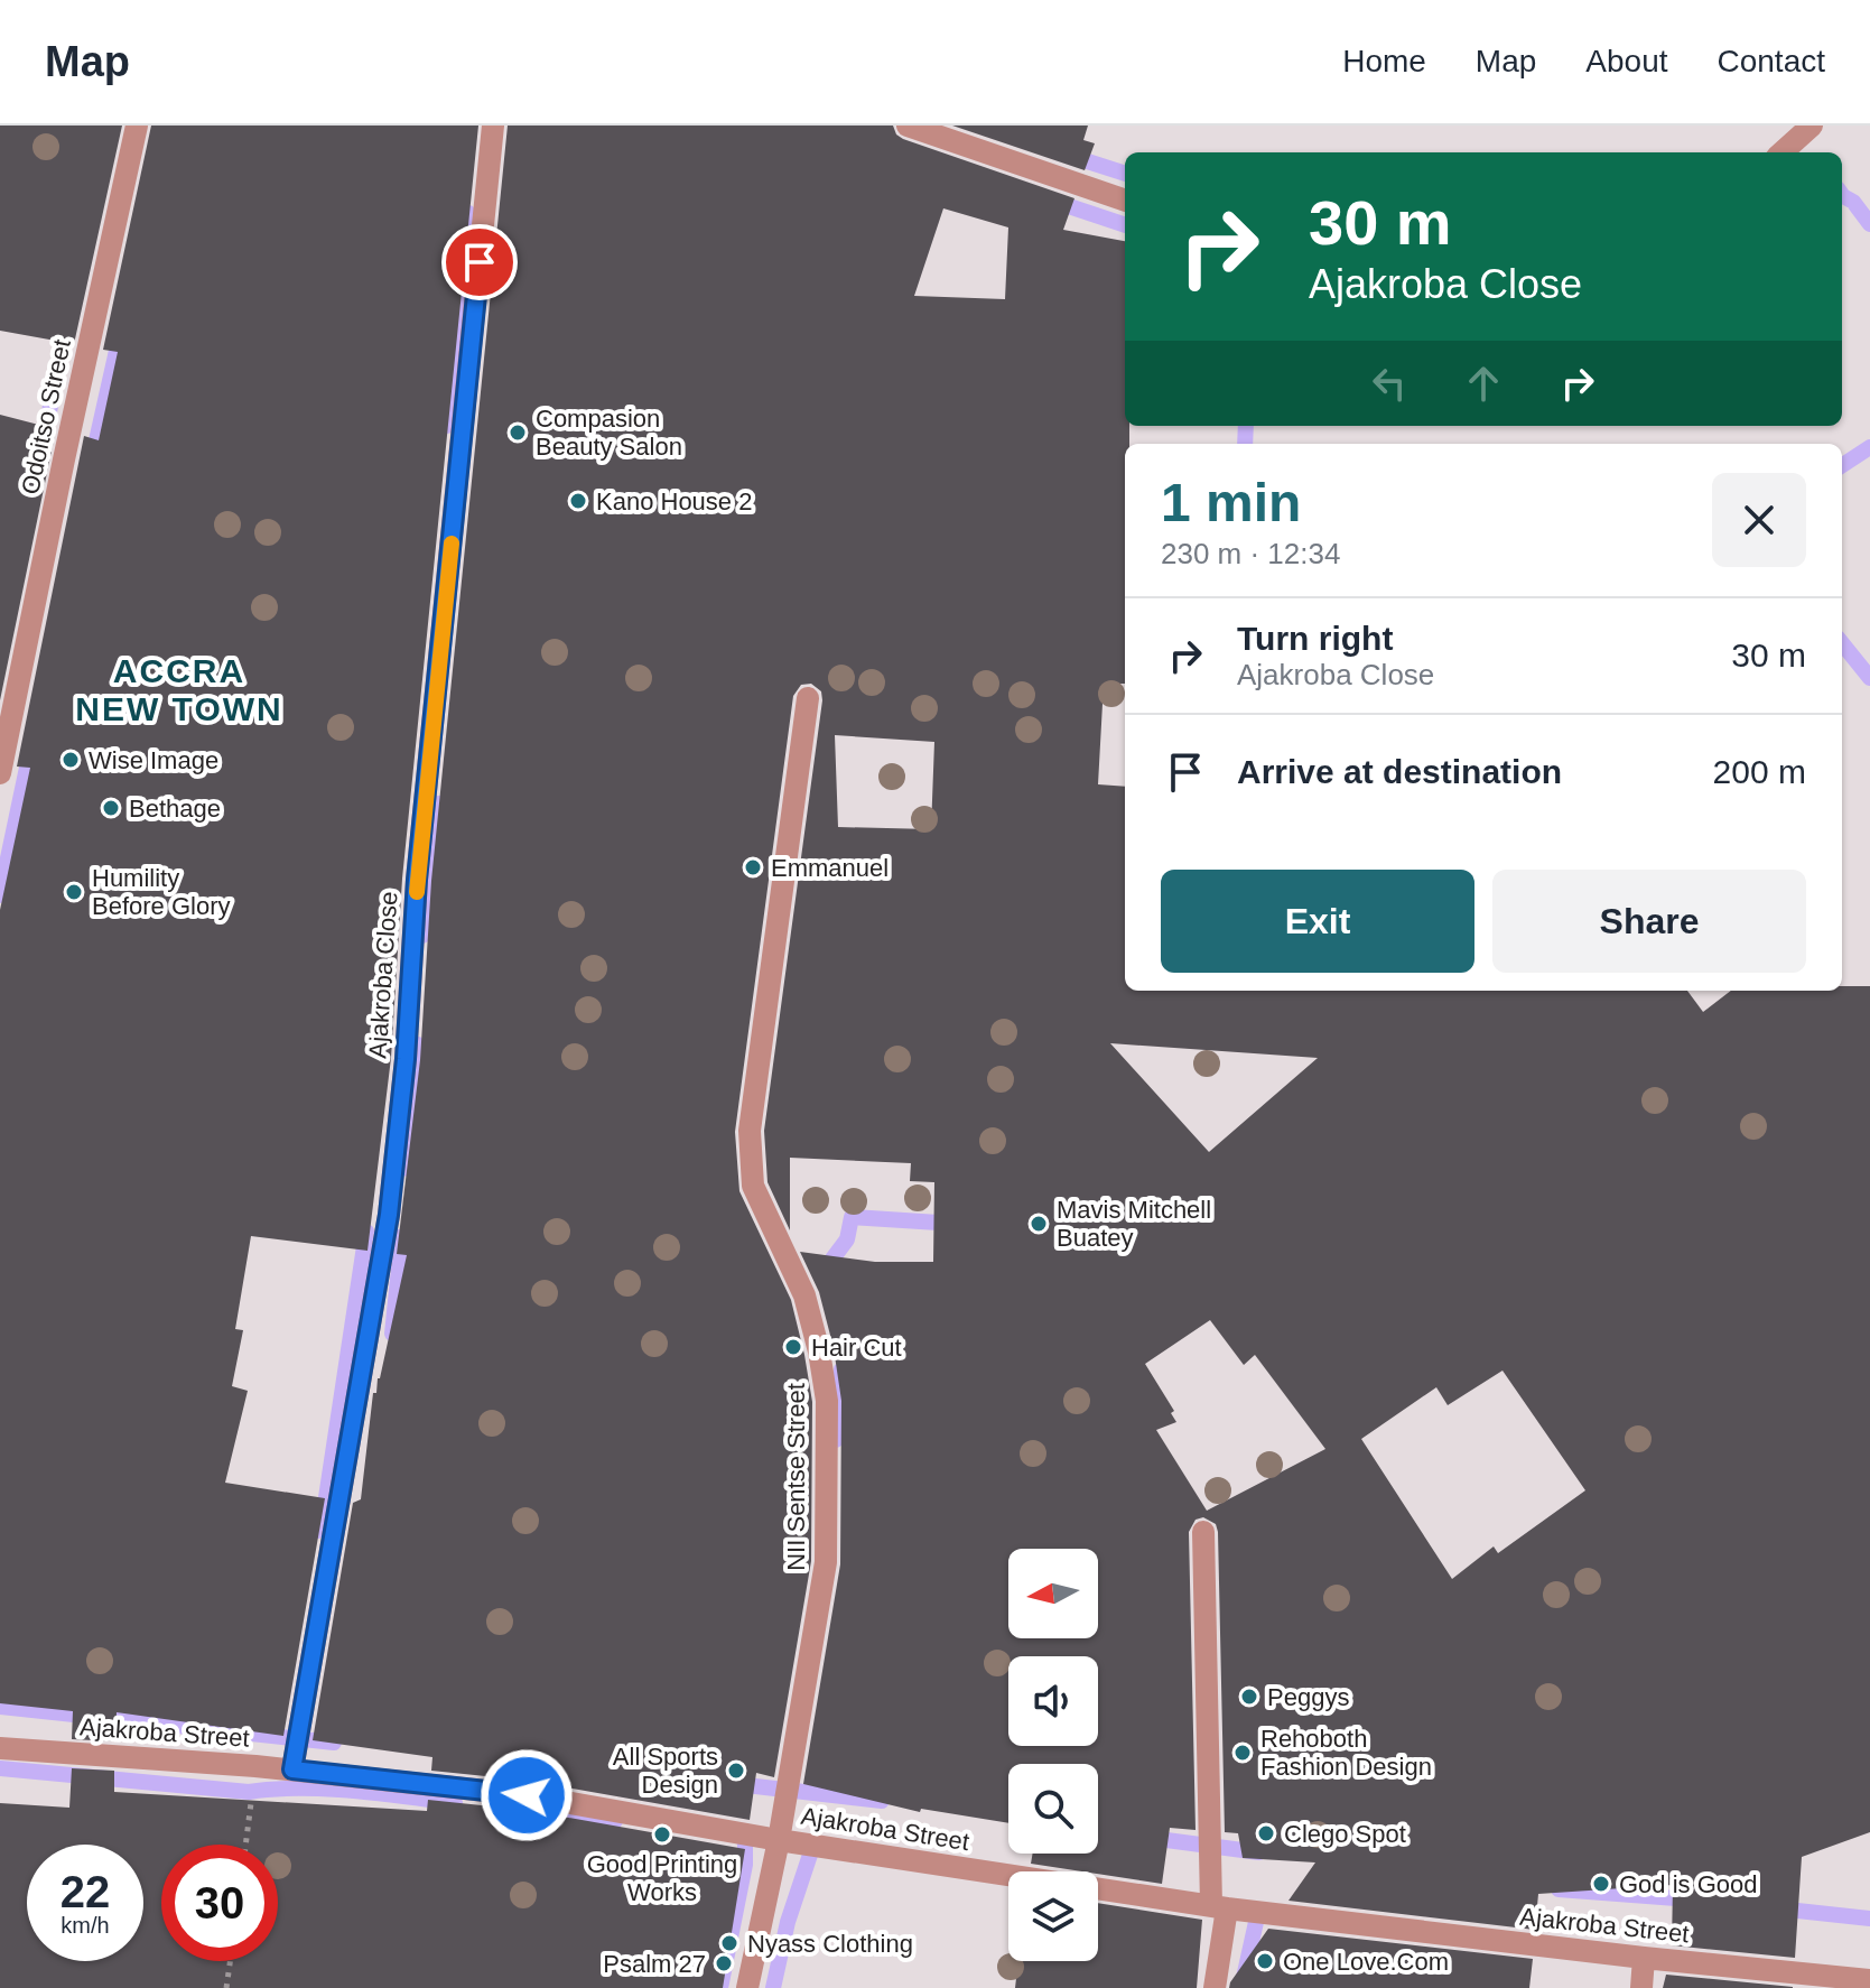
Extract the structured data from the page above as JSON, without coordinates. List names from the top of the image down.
{
  "streets": {
    "street": [
      "Odoitso Street",
      "Ajakroba Close",
      "NII Sentse Street",
      "Ajakroba Street"
    ]
  },
  "crossings": [
    ["Ajakroba Close", "Ajakroba Street"],
    ["NII Sentse Street", "Ajakroba Street"]
  ],
  "districts": ["ACCRA NEW TOWN"],
  "places": [
    "Compasion Beauty Salon",
    "Kano House 2",
    "Wise Image",
    "Bethage",
    "Emmanuel",
    "Humility Before Glory",
    "Mavis Mitchell Buatey",
    "Hair Cut",
    "Peggys",
    "Rehoboth Fashion Design",
    "All Sports Design",
    "Clego Spot",
    "Good Printing Works",
    "God is Good",
    "Nyass Clothing",
    "One Love.Com",
    "Psalm 27"
  ],
  "north": "left",
  "page": {
    "header": "Map",
    "nav": [
      "Home",
      "Map",
      "About",
      "Contact"
    ],
    "turn": ["30 m", "Ajakroba Close"],
    "heading": ["1 min", "230 m · 12:34"],
    "list": [
      {
        "name": "Turn right",
        "note": "Ajakroba Close",
        "value": "30 m"
      },
      {
        "name": "Arrive at destination",
        "value": "200 m"
      }
    ],
    "buttons": ["Exit", "Share"],
    "speed": "22 km/h",
    "limit": "30"
  }
}
